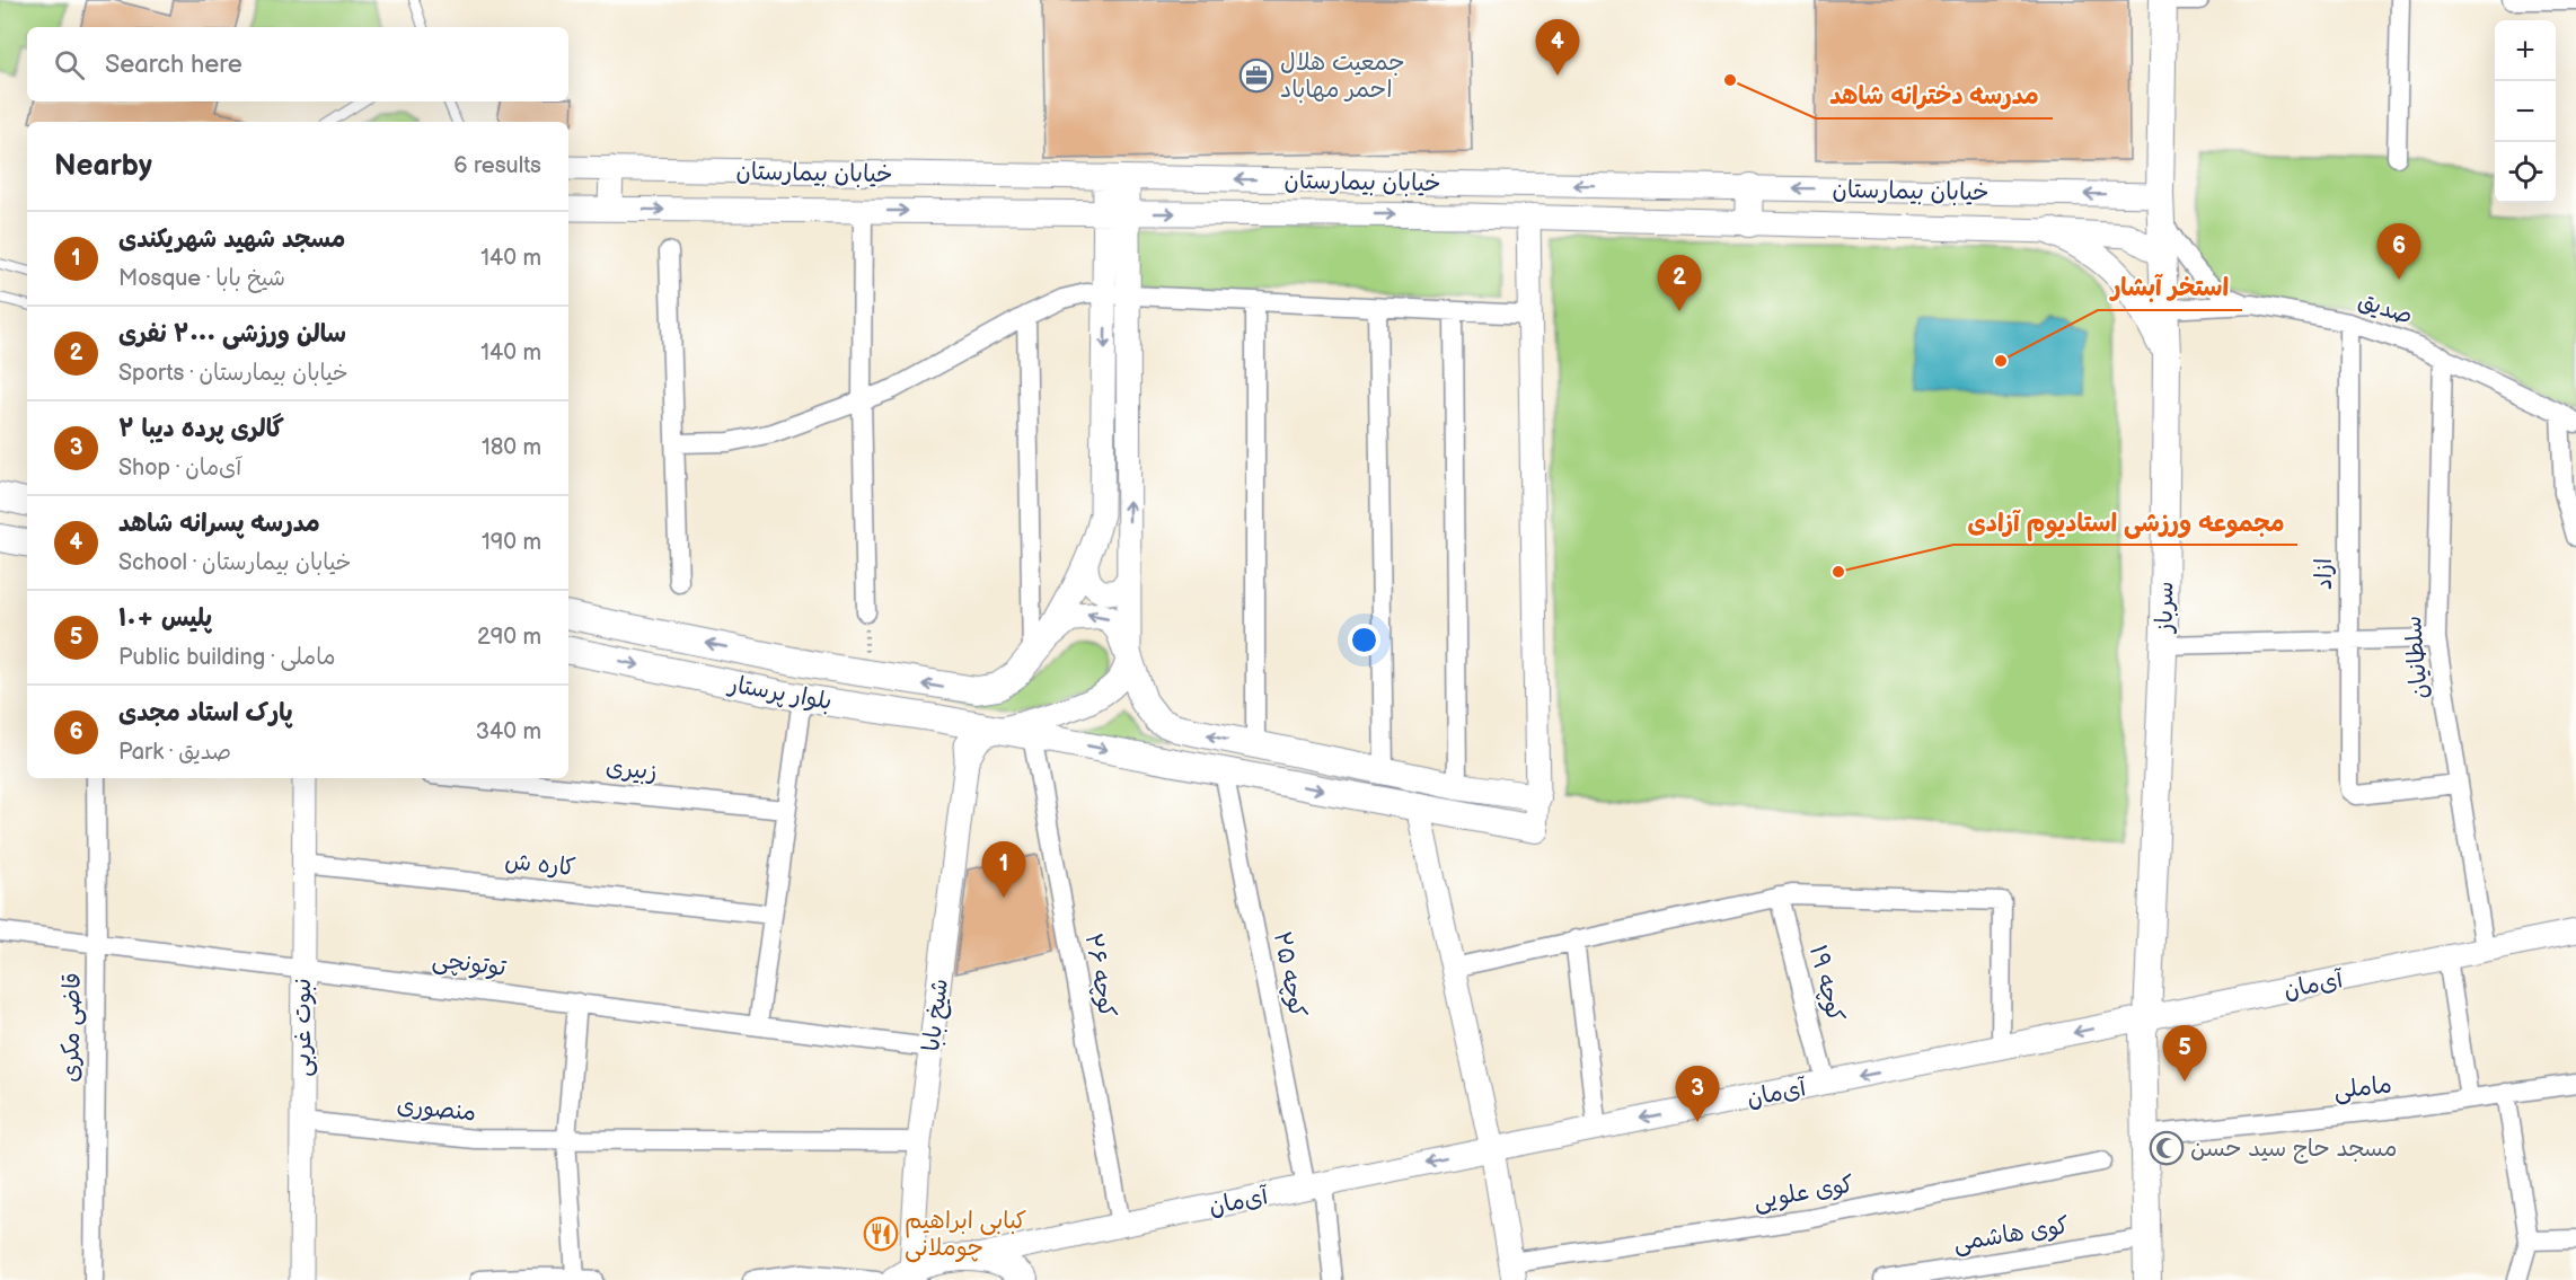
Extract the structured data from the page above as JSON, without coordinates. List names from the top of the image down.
{
  "streets": {
    "main road": ["سرباز", "بلوار پرستار"],
    "street": [
      "خیابان بیمارستان",
      "صدیق",
      "ازاد",
      "سلطانیان",
      "زبیری",
      "کاره ش",
      "توتونچی",
      "کوچه ۲۵",
      "کوچه ۲۶",
      "کوچه ۱۹",
      "آی‌مان",
      "شیخ بابا",
      "قاضی مکری",
      "نبوت غربی",
      "ماملی",
      "منصوری",
      "کوی علویی",
      "کوی هاشمی"
    ]
  },
  "crossings": [
    ["خیابان بیمارستان", "سرباز"],
    ["صدیق", "ازاد"],
    ["صدیق", "سرباز"],
    ["صدیق", "سلطانیان"],
    ["ازاد", "سلطانیان"],
    ["سرباز", "آی‌مان"],
    ["سلطانیان", "آی‌مان"],
    ["بلوار پرستار", "کوچه ۲۵"],
    ["بلوار پرستار", "کوچه ۲۶"],
    ["کاره ش", "نبوت غربی"],
    ["توتونچی", "شیخ بابا"],
    ["توتونچی", "قاضی مکری"],
    ["توتونچی", "نبوت غربی"],
    ["کوچه ۲۵", "آی‌مان"],
    ["کوچه ۲۶", "آی‌مان"],
    ["کوچه ۱۹", "آی‌مان"],
    ["شیخ بابا", "منصوری"],
    ["نبوت غربی", "منصوری"]
  ],
  "places": {
    "office": ["جمعیت هلال احمر مهاباد"],
    "other": ["مدرسه دخترانه شاهد", "استخر آبشار", "مجموعه ورزشی استادیوم آزادی"],
    "mosque": ["مسجد حاج سید حسن"],
    "restaurant": ["کبابی ابراهیم چوملانی"]
  },
  "page": {
    "pins": [
      "4",
      "6",
      "2",
      "1",
      "5",
      "3"
    ],
    "map_buttons": ["+", "−"],
    "search": "Search here",
    "heading": ["Nearby", "6 results"],
    "list": [
      {
        "mark": "1",
        "name": "مسجد شهید شهریکندی",
        "note": "Mosque · شیخ بابا",
        "value": "140 m"
      },
      {
        "mark": "2",
        "name": "سالن ورزشی ۲۰۰۰ نفری",
        "note": "Sports · خیابان بیمارستان",
        "value": "140 m"
      },
      {
        "mark": "3",
        "name": "گالری پرده دیبا ۲",
        "note": "Shop · آی‌مان",
        "value": "180 m"
      },
      {
        "mark": "4",
        "name": "مدرسه پسرانه شاهد",
        "note": "School · خیابان بیمارستان",
        "value": "190 m"
      },
      {
        "mark": "5",
        "name": "پلیس +۱۰",
        "note": "Public building · ماملی",
        "value": "290 m"
      },
      {
        "mark": "6",
        "name": "پارک استاد مجدی",
        "note": "Park · صدیق",
        "value": "340 m"
      }
    ]
  }
}
